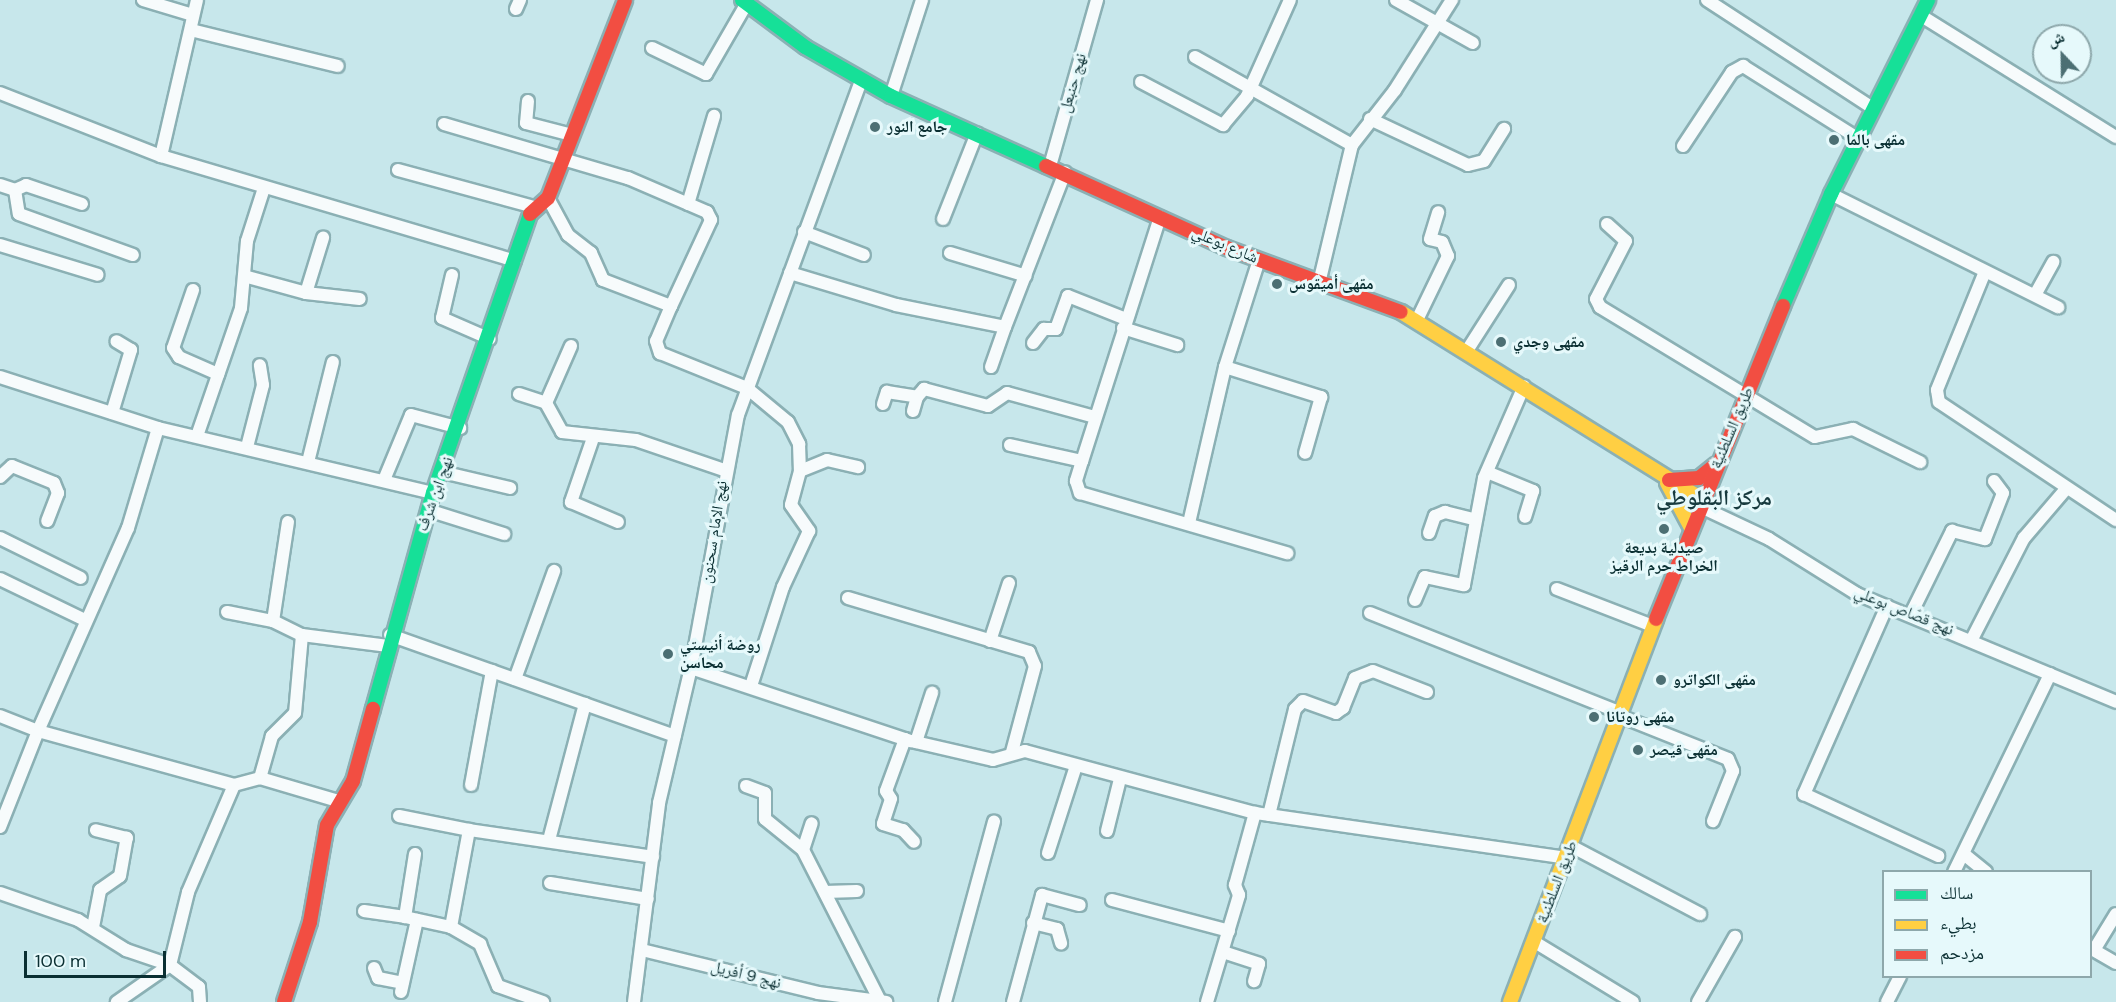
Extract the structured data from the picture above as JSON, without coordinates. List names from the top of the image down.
{
  "streets": {
    "street": [
      "نهج حنبعل",
      "شارع بوعلي",
      "طريق السلطنية",
      "نهج ابن شرف",
      "نهج الإمام سحنون",
      "نهج قصّاص بوعلي",
      "نهج 9 أفريل"
    ]
  },
  "crossings": [
    ["نهج حنبعل", "شارع بوعلي"],
    ["شارع بوعلي", "طريق السلطنية"],
    ["شارع بوعلي", "نهج الإمام سحنون"],
    ["شارع بوعلي", "نهج قصّاص بوعلي"],
    ["طريق السلطنية", "نهج قصّاص بوعلي"],
    ["نهج الإمام سحنون", "نهج 9 أفريل"]
  ],
  "districts": ["مركز البقلوطي"],
  "places": [
    "جامع النور",
    "مقهى بالما",
    "مقهى أميقوس",
    "مقهى وجدي",
    "صيدلية بديعة الخراط حرم الرقيز",
    "روضة أنيستي محاسن",
    "مقهى الكواترو",
    "مقهى روتانا",
    "مقهى قيصر"
  ],
  "legend": ["سالك", "بطيء", "مزدحم"],
  "scale_bar": "100 m",
  "north": "top"
}
